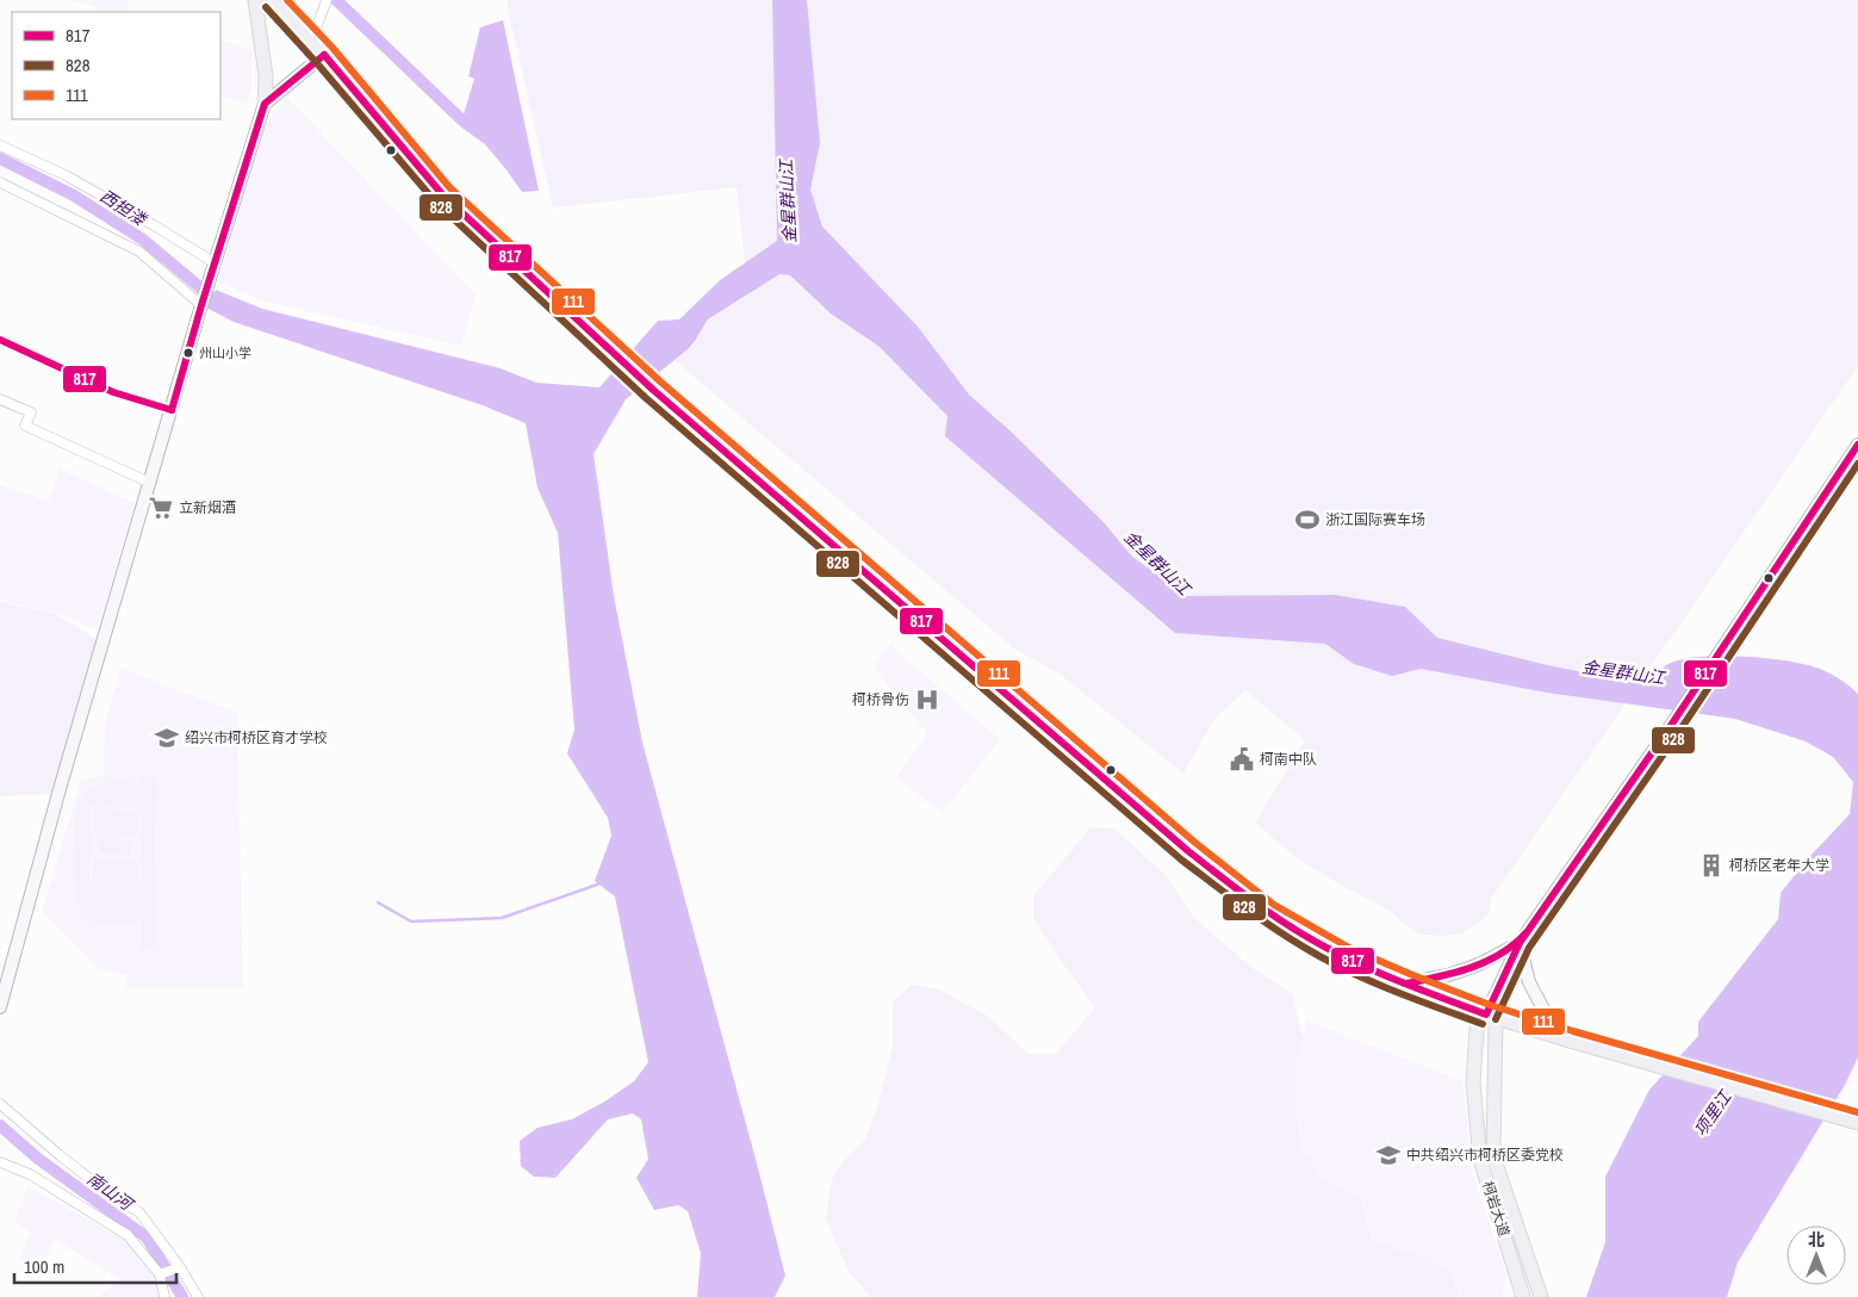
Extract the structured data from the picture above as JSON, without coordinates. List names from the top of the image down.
{
  "streets": {
    "main road": ["柯岩大道"]
  },
  "water": [
    "金星群山江",
    "西担溇",
    "项里江",
    "南山河"
  ],
  "places": {
    "other": ["州山小学"],
    "supermarket": ["立新烟酒"],
    "sports": ["浙江国际赛车场"],
    "hospital": ["柯桥骨伤"],
    "school or university": ["绍兴市柯桥区育才学校", "中共绍兴市柯桥区委党校"],
    "public building": ["柯南中队"],
    "building": ["柯桥区老年大学"]
  },
  "lines": ["transit line 111", "transit line 828", "transit line 817"],
  "legend": ["817", "828", "111"],
  "scale_bar": "100 m",
  "north": "top"
}
